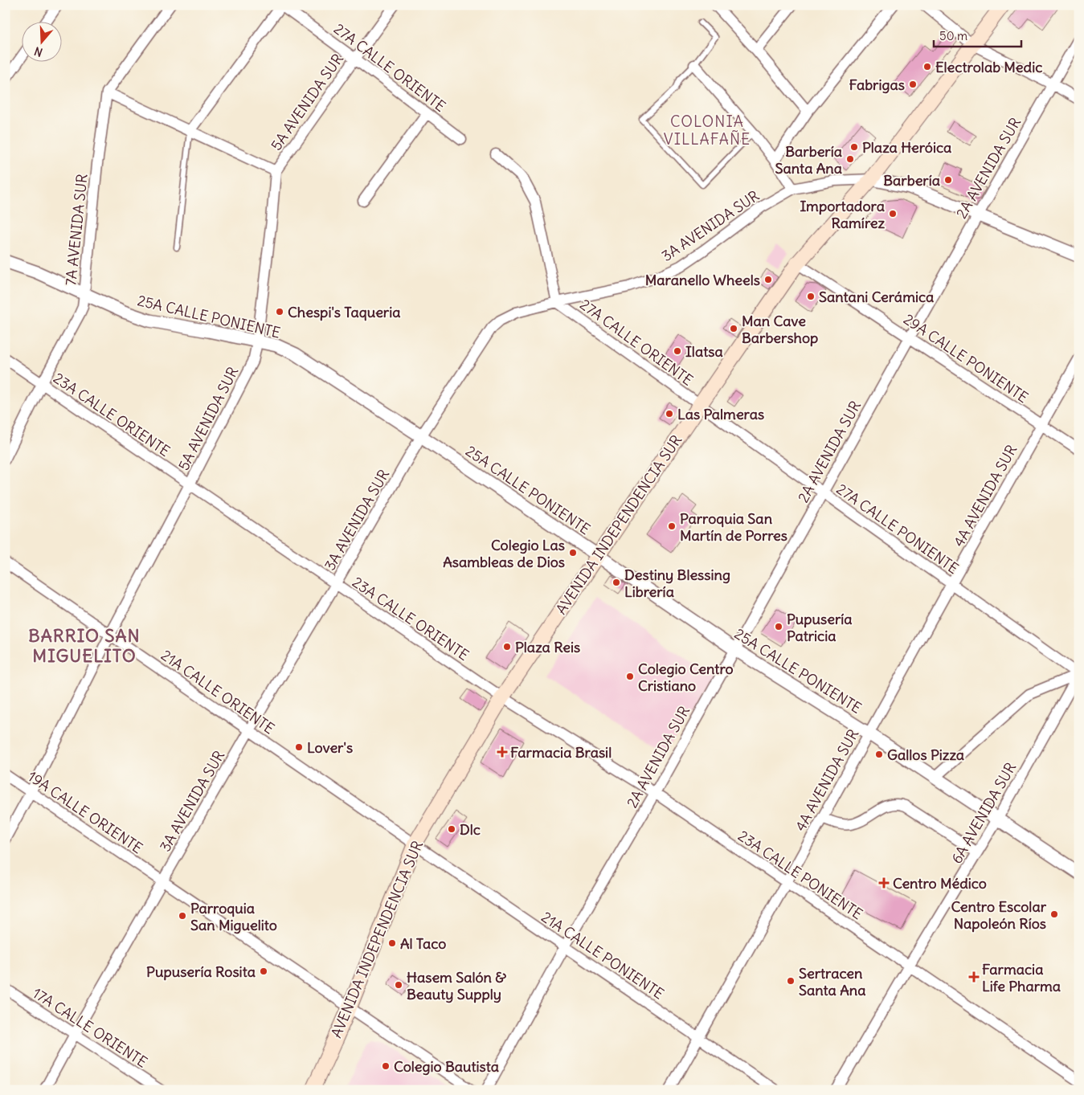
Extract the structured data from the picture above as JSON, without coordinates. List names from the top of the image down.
{
  "streets": {
    "main road": ["AVENIDA INDEPENDENCIA SUR"],
    "street": [
      "27A CALLE ORIENTE",
      "5A AVENIDA SUR",
      "2A AVENIDA SUR",
      "3A AVENIDA SUR",
      "7A AVENIDA SUR",
      "25A CALLE PONIENTE",
      "29A CALLE PONIENTE",
      "23A CALLE ORIENTE",
      "4A AVENIDA SUR",
      "27A CALLE PONIENTE",
      "21A CALLE ORIENTE",
      "19A CALLE ORIENTE",
      "6A AVENIDA SUR",
      "23A CALLE PONIENTE",
      "21A CALLE PONIENTE",
      "17A CALLE ORIENTE"
    ]
  },
  "crossings": [
    ["27A CALLE ORIENTE", "5A AVENIDA SUR"],
    ["27A CALLE ORIENTE", "3A AVENIDA SUR"],
    ["27A CALLE ORIENTE", "AVENIDA INDEPENDENCIA SUR"],
    ["27A CALLE ORIENTE", "27A CALLE PONIENTE"],
    ["5A AVENIDA SUR", "25A CALLE PONIENTE"],
    ["5A AVENIDA SUR", "23A CALLE ORIENTE"],
    ["5A AVENIDA SUR", "21A CALLE ORIENTE"],
    ["5A AVENIDA SUR", "19A CALLE ORIENTE"],
    ["2A AVENIDA SUR", "25A CALLE PONIENTE"],
    ["2A AVENIDA SUR", "29A CALLE PONIENTE"],
    ["2A AVENIDA SUR", "27A CALLE PONIENTE"],
    ["2A AVENIDA SUR", "23A CALLE PONIENTE"],
    ["2A AVENIDA SUR", "21A CALLE PONIENTE"],
    ["3A AVENIDA SUR", "25A CALLE PONIENTE"],
    ["3A AVENIDA SUR", "23A CALLE ORIENTE"],
    ["3A AVENIDA SUR", "AVENIDA INDEPENDENCIA SUR"],
    ["3A AVENIDA SUR", "21A CALLE ORIENTE"],
    ["3A AVENIDA SUR", "19A CALLE ORIENTE"],
    ["3A AVENIDA SUR", "17A CALLE ORIENTE"],
    ["7A AVENIDA SUR", "25A CALLE PONIENTE"],
    ["7A AVENIDA SUR", "23A CALLE ORIENTE"],
    ["25A CALLE PONIENTE", "4A AVENIDA SUR"],
    ["25A CALLE PONIENTE", "AVENIDA INDEPENDENCIA SUR"],
    ["25A CALLE PONIENTE", "6A AVENIDA SUR"],
    ["29A CALLE PONIENTE", "4A AVENIDA SUR"],
    ["29A CALLE PONIENTE", "AVENIDA INDEPENDENCIA SUR"],
    ["23A CALLE ORIENTE", "AVENIDA INDEPENDENCIA SUR"],
    ["23A CALLE ORIENTE", "23A CALLE PONIENTE"],
    ["4A AVENIDA SUR", "27A CALLE PONIENTE"],
    ["4A AVENIDA SUR", "23A CALLE PONIENTE"],
    ["4A AVENIDA SUR", "21A CALLE PONIENTE"],
    ["AVENIDA INDEPENDENCIA SUR", "27A CALLE PONIENTE"],
    ["AVENIDA INDEPENDENCIA SUR", "21A CALLE ORIENTE"],
    ["AVENIDA INDEPENDENCIA SUR", "19A CALLE ORIENTE"],
    ["AVENIDA INDEPENDENCIA SUR", "23A CALLE PONIENTE"],
    ["AVENIDA INDEPENDENCIA SUR", "21A CALLE PONIENTE"],
    ["27A CALLE PONIENTE", "6A AVENIDA SUR"],
    ["21A CALLE ORIENTE", "21A CALLE PONIENTE"],
    ["6A AVENIDA SUR", "23A CALLE PONIENTE"]
  ],
  "districts": ["COLONIA VILLAFAÑE", "BARRIO SAN MIGUELITO"],
  "places": {
    "other": [
      "Electrolab Medic",
      "Fabrigas",
      "Plaza Heróica",
      "Barbería Santa Ana",
      "Barbería",
      "Importadora Ramírez",
      "Maranello Wheels",
      "Santani Cerámica",
      "Chespi's Taqueria",
      "Man Cave Barbershop",
      "Ilatsa",
      "Las Palmeras",
      "Parroquia San Martín de Porres",
      "Colegio Las Asambleas de Dios",
      "Destiny Blessing Librería",
      "Pupusería Patricia",
      "Plaza Reis",
      "Colegio Centro Cristiano",
      "Lover's",
      "Gallos Pizza",
      "Dlc",
      "Centro Escolar Napoleón Ríos",
      "Parroquia San Miguelito",
      "Al Taco",
      "Pupusería Rosita",
      "Sertracen Santa Ana",
      "Hasem Salón & Beauty Supply",
      "Colegio Bautista"
    ],
    "health": ["Farmacia Brasil", "Centro Médico", "Farmacia Life Pharma"]
  },
  "scale_bar": "50 m",
  "north": "bottom"
}
